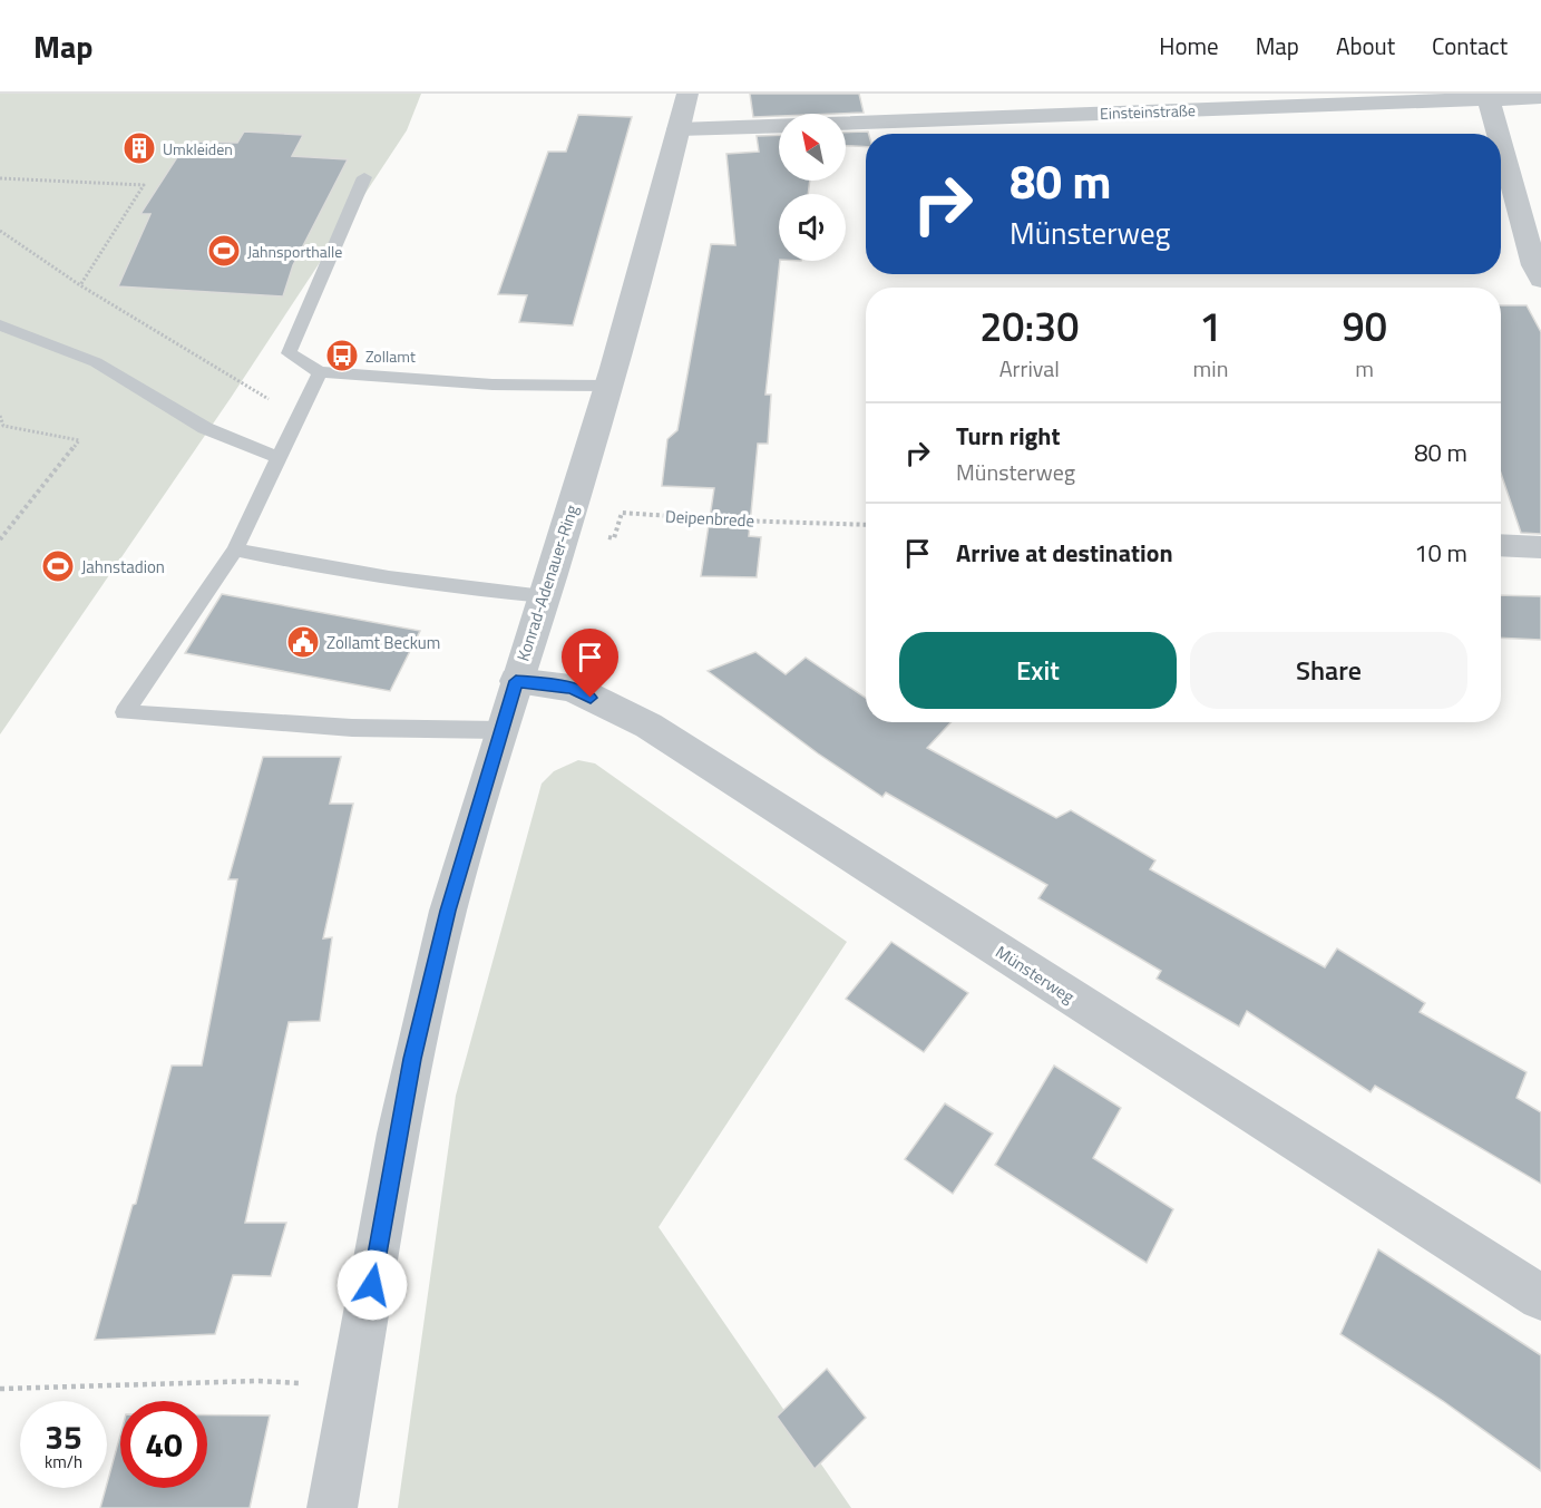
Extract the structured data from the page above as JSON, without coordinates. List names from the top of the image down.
{
  "streets": {
    "street": ["Einsteinstraße", "Konrad-Adenauer-Ring", "Münsterweg"],
    "path": ["Deipenbrede"]
  },
  "crossings": [
    ["Einsteinstraße", "Konrad-Adenauer-Ring"],
    ["Deipenbrede", "Konrad-Adenauer-Ring"],
    ["Konrad-Adenauer-Ring", "Münsterweg"]
  ],
  "places": {
    "building": ["Umkleiden"],
    "sports": ["Jahnsporthalle", "Jahnstadion"],
    "bus stop": ["Zollamt"],
    "public building": ["Zollamt Beckum"]
  },
  "north": "top left",
  "page": {
    "header": "Map",
    "nav": [
      "Home",
      "Map",
      "About",
      "Contact"
    ],
    "turn": ["80 m", "Münsterweg"],
    "eta": [
      "20:30",
      "Arrival",
      "1",
      "min",
      "90",
      "m"
    ],
    "list": [
      {
        "name": "Turn right",
        "note": "Münsterweg",
        "value": "80 m"
      },
      {
        "name": "Arrive at destination",
        "value": "10 m"
      }
    ],
    "buttons": ["Exit", "Share"],
    "speed": "35 km/h",
    "limit": "40"
  }
}
